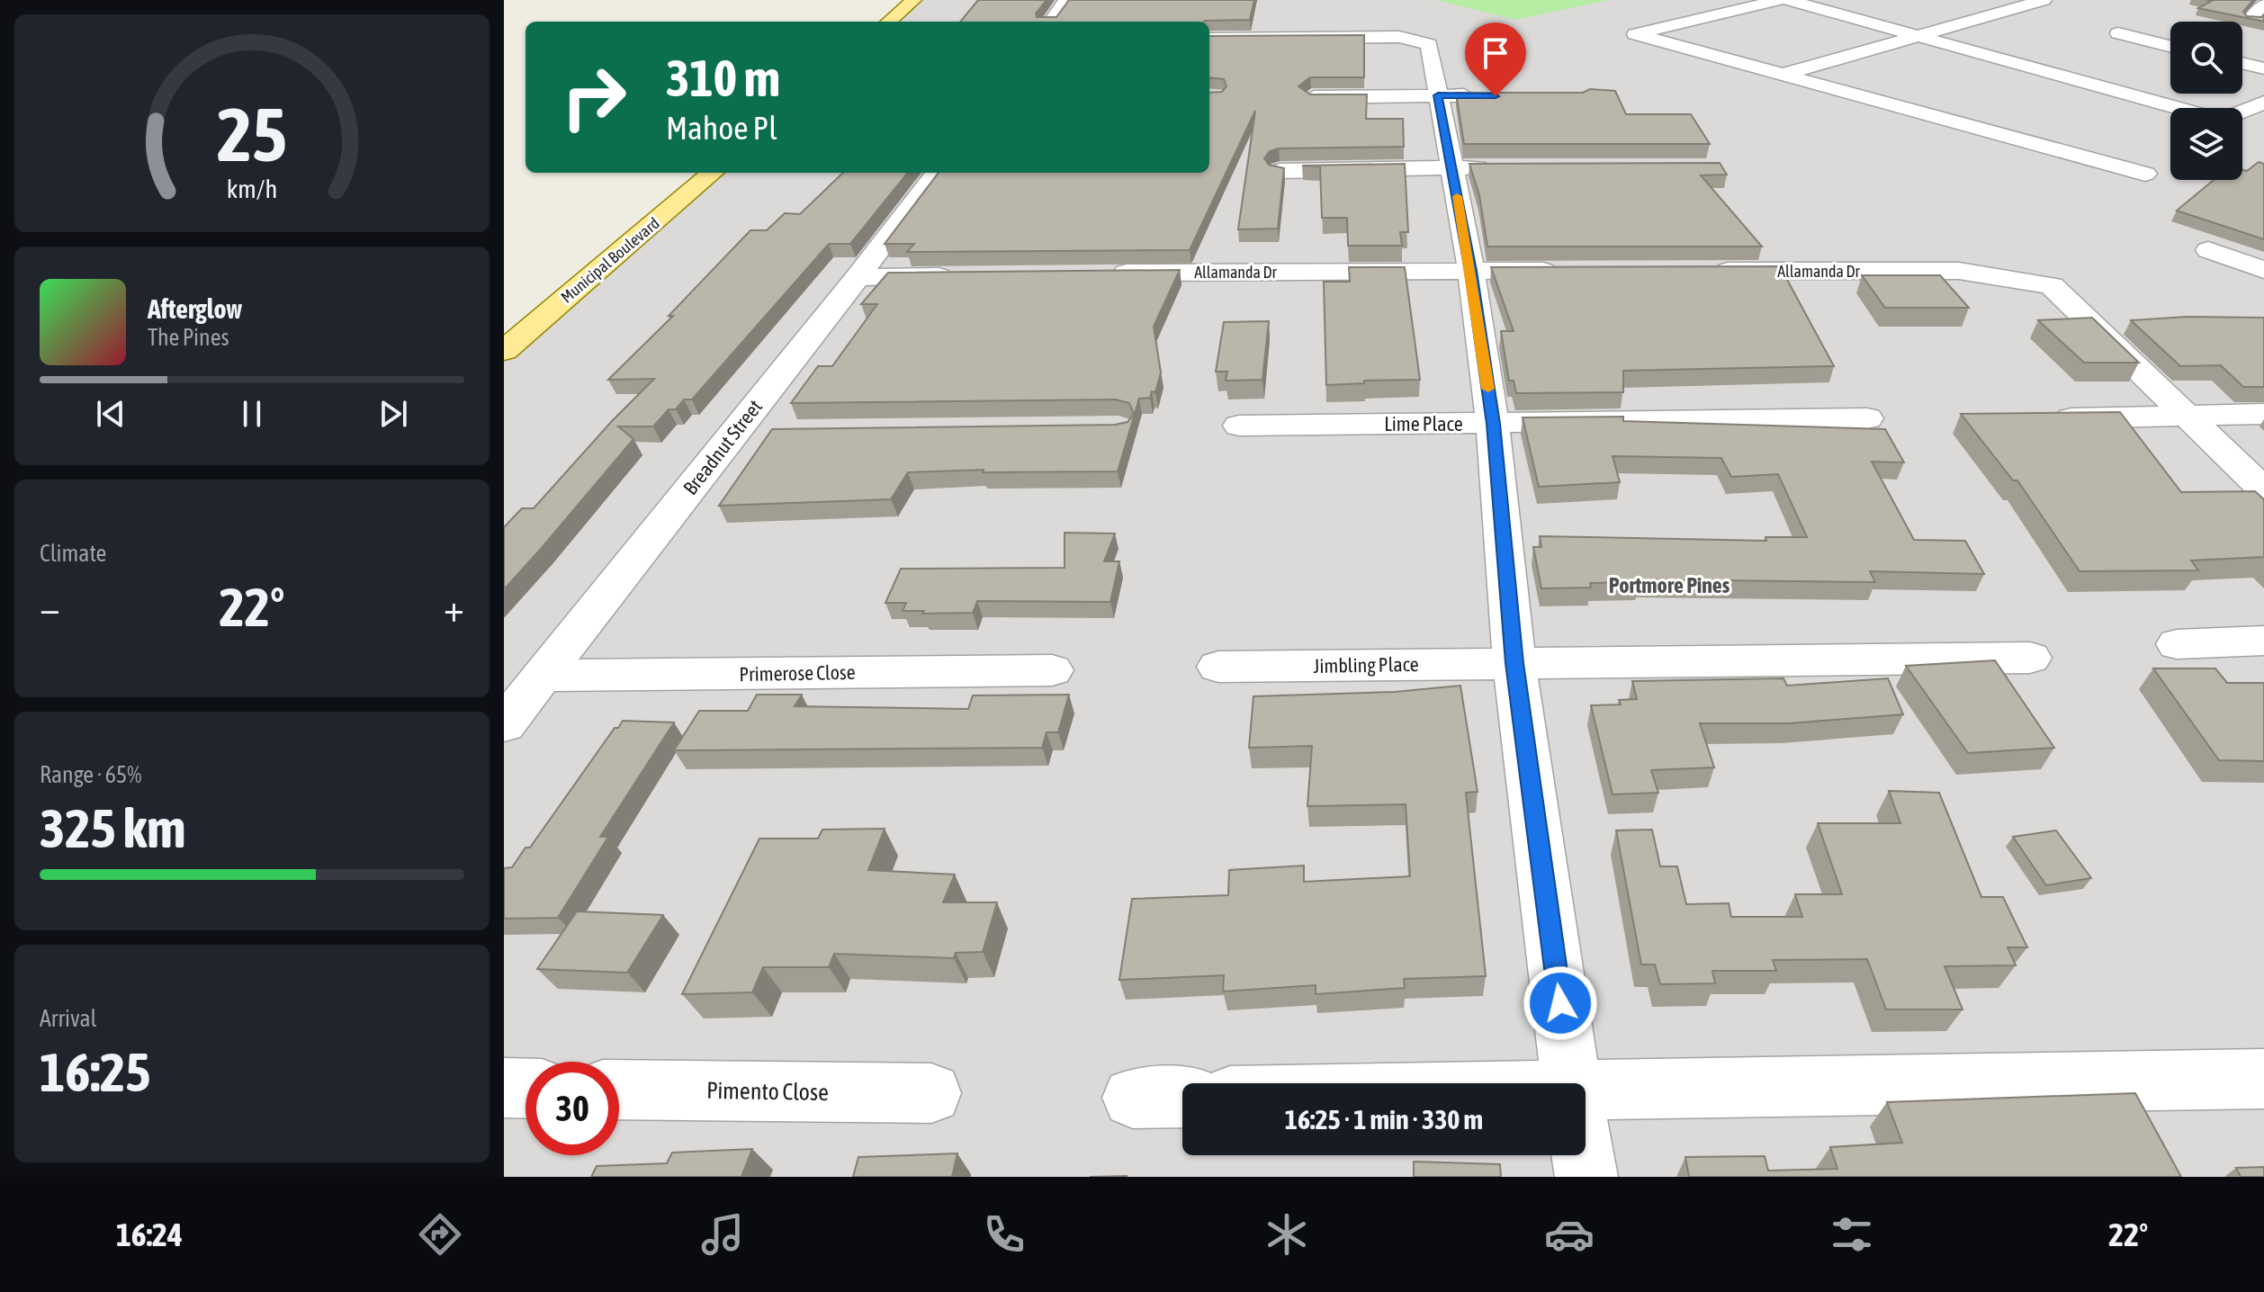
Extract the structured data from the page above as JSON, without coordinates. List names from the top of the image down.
{
  "streets": {
    "main road": ["Municipal Boulevard"],
    "street": [
      "Allamanda Dr",
      "Lime Place",
      "Breadnut Street",
      "Jimbling Place",
      "Primerose Close",
      "Pimento Close"
    ]
  },
  "crossings": [
    ["Breadnut Street", "Primerose Close"]
  ],
  "districts": ["Portmore Pines"],
  "page": {
    "turn": ["310 m", "Mahoe Pl"],
    "song": ["Afterglow", "The Pines"],
    "tile": [
      "Climate",
      ["Range · 65%", "325 km"],
      ["Arrival", "16:25"]
    ],
    "heat": ["−", "22°", "+"],
    "limit": "30",
    "trip": "16:25 · 1 min · 330 m",
    "tabs": ["16:24", "22°"],
    "gauge": ["25", "km/h"]
  }
}
